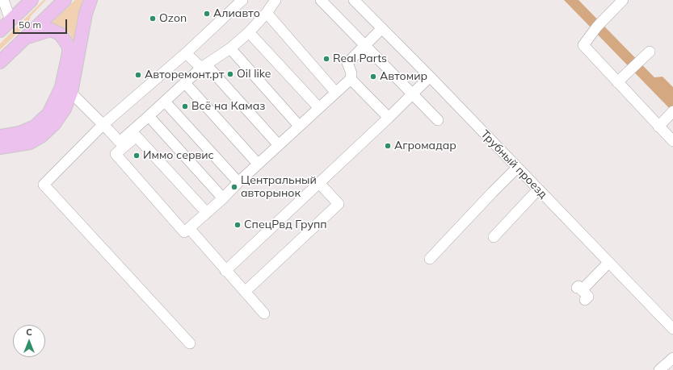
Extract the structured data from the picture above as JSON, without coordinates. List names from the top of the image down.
{
  "streets": {
    "street": ["Трубный проезд"]
  },
  "places": [
    "Алиавто",
    "Ozon",
    "Real Parts",
    "Oil like",
    "Авторемонт.рт",
    "Автомир",
    "Всё на Камаз",
    "Агромадар",
    "Иммо сервис",
    "Центральный авторынок",
    "СпецРвд Групп"
  ],
  "scale_bar": "50 m",
  "north": "top"
}
